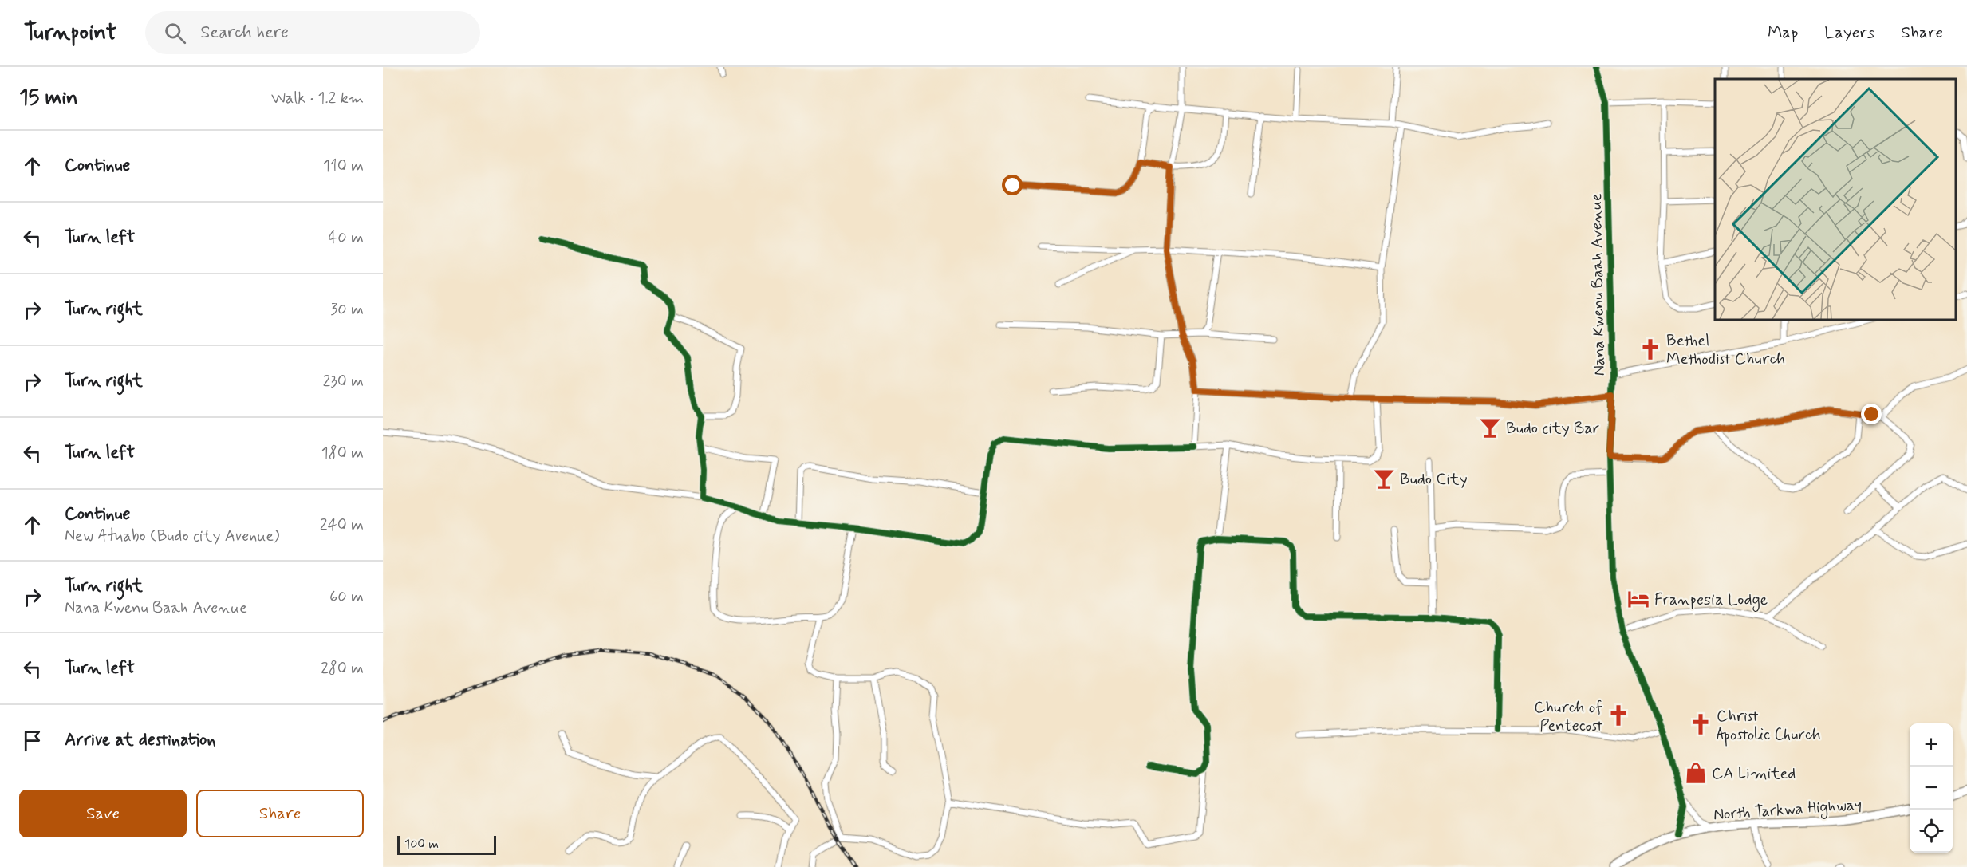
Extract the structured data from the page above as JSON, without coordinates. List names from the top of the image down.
{
  "streets": {
    "main road": ["North Tarkwa Highway"],
    "street": ["Nana Kwenu Baah Avenue"]
  },
  "crossings": [
    ["Nana Kwenu Baah Avenue", "North Tarkwa Highway"]
  ],
  "places": {
    "church": ["Bethel Methodist Church", "Church of Pentecost", "Christ Apostolic Church"],
    "bar": ["Budo city Bar", "Budo City"],
    "hotel": ["Franpesia Lodge"],
    "shop": ["CA Limited"]
  },
  "scale_bar": "100 m",
  "page": {
    "header": "Turnpoint",
    "search": "Search here",
    "nav": ["Map", "Layers", "Share"],
    "heading": ["15 min", "Walk · 1.2 km"],
    "list": [
      ["Continue", "110 m"],
      ["Turn left", "40 m"],
      ["Turn right", "30 m"],
      ["Turn right", "230 m"],
      ["Turn left", "180 m"],
      ["Continue", "New Atuabo (Budo city Avenue)", "240 m"],
      ["Turn right", "Nana Kwenu Baah Avenue", "60 m"],
      ["Turn left", "280 m"],
      "Arrive at destination"
    ],
    "map_buttons": ["+", "−"],
    "buttons": ["Save", "Share"],
    "scale": "100 m"
  }
}
